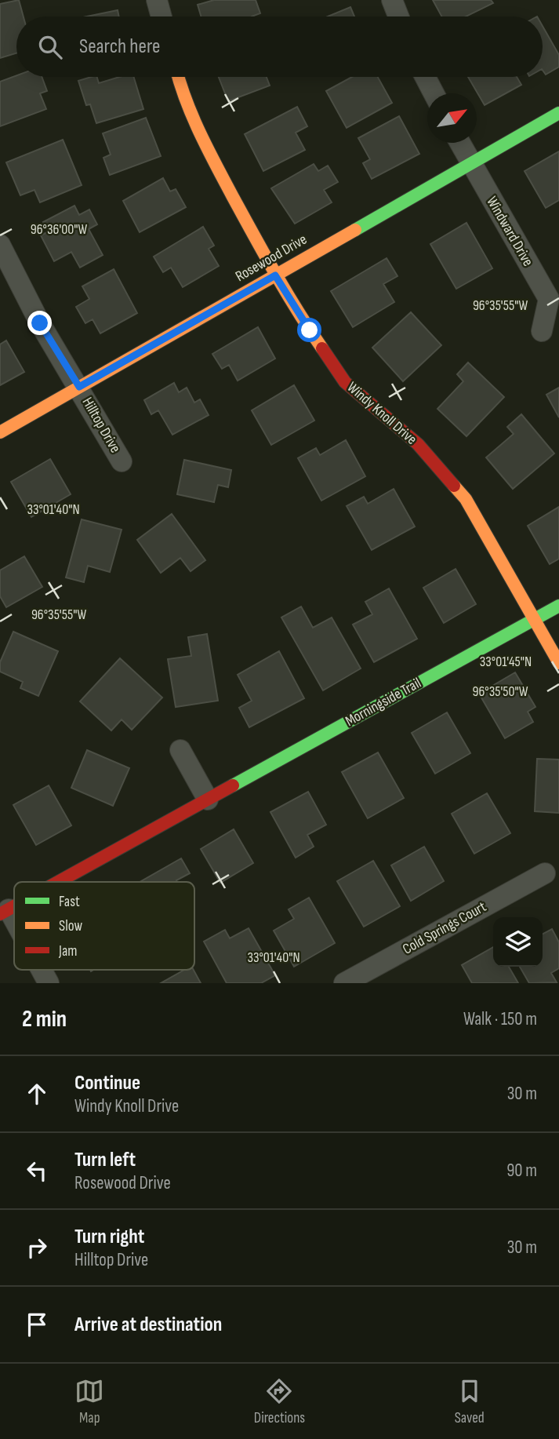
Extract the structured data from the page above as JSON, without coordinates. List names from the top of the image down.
{
  "streets": {
    "street": [
      "Windward Drive",
      "Rosewood Drive",
      "Windy Knoll Drive",
      "Hilltop Drive",
      "Morningside Trail",
      "Cold Springs Court"
    ]
  },
  "crossings": [
    ["Windward Drive", "Rosewood Drive"],
    ["Rosewood Drive", "Windy Knoll Drive"],
    ["Rosewood Drive", "Hilltop Drive"],
    ["Windy Knoll Drive", "Morningside Trail"]
  ],
  "legend": ["Fast", "Slow", "Jam"],
  "north": "top right",
  "page": {
    "search": "Search here",
    "heading": ["2 min", "Walk · 150 m"],
    "list": [
      ["Continue", "Windy Knoll Drive", "30 m"],
      ["Turn left", "Rosewood Drive", "90 m"],
      ["Turn right", "Hilltop Drive", "30 m"],
      "Arrive at destination"
    ],
    "nav": ["Map", "Directions", "Saved"]
  },
  "coordinates": [
    "96°36'00\"W",
    "96°35'55\"W",
    "33°01'40\"N",
    "33°01'45\"N",
    "96°35'50\"W"
  ]
}
